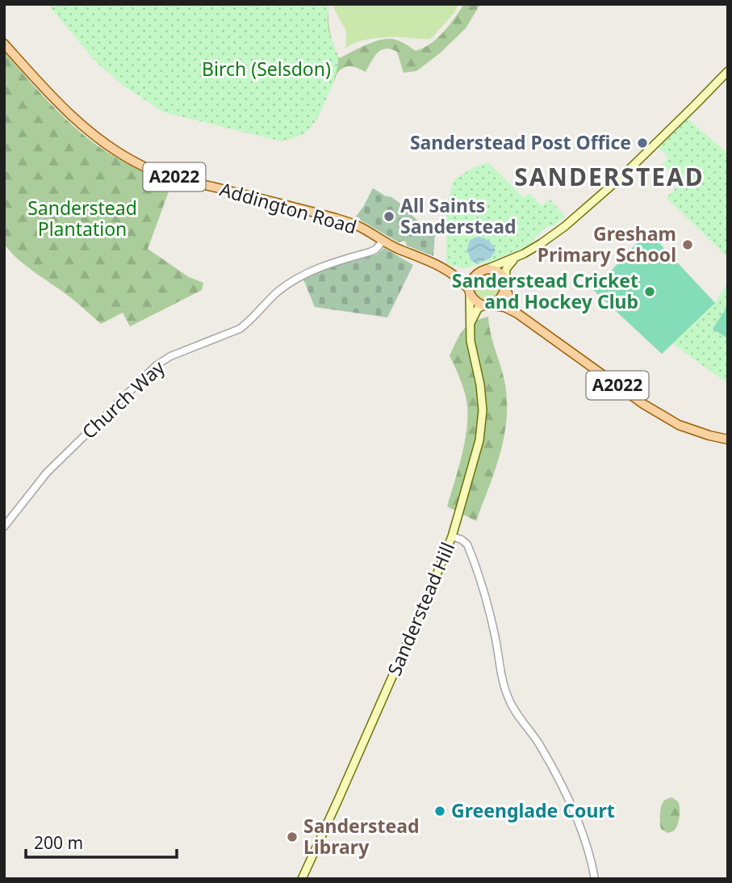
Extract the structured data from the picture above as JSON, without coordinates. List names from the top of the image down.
{
  "streets": {
    "main road": ["A2022", "Addington Road", "Sanderstead Hill"],
    "street": ["Church Way"]
  },
  "crossings": [
    ["A2022", "Addington Road"],
    ["A2022", "Sanderstead Hill"],
    ["Addington Road", "Church Way"]
  ],
  "districts": ["SANDERSTEAD"],
  "parks": ["Birch (Selsdon)", "Sanderstead Plantation"],
  "places": [
    "Sanderstead Post Office",
    "All Saints Sanderstead",
    "Gresham Primary School",
    "Sanderstead Cricket and Hockey Club",
    "Greenglade Court",
    "Sanderstead Library"
  ],
  "scale_bar": "200 m"
}
